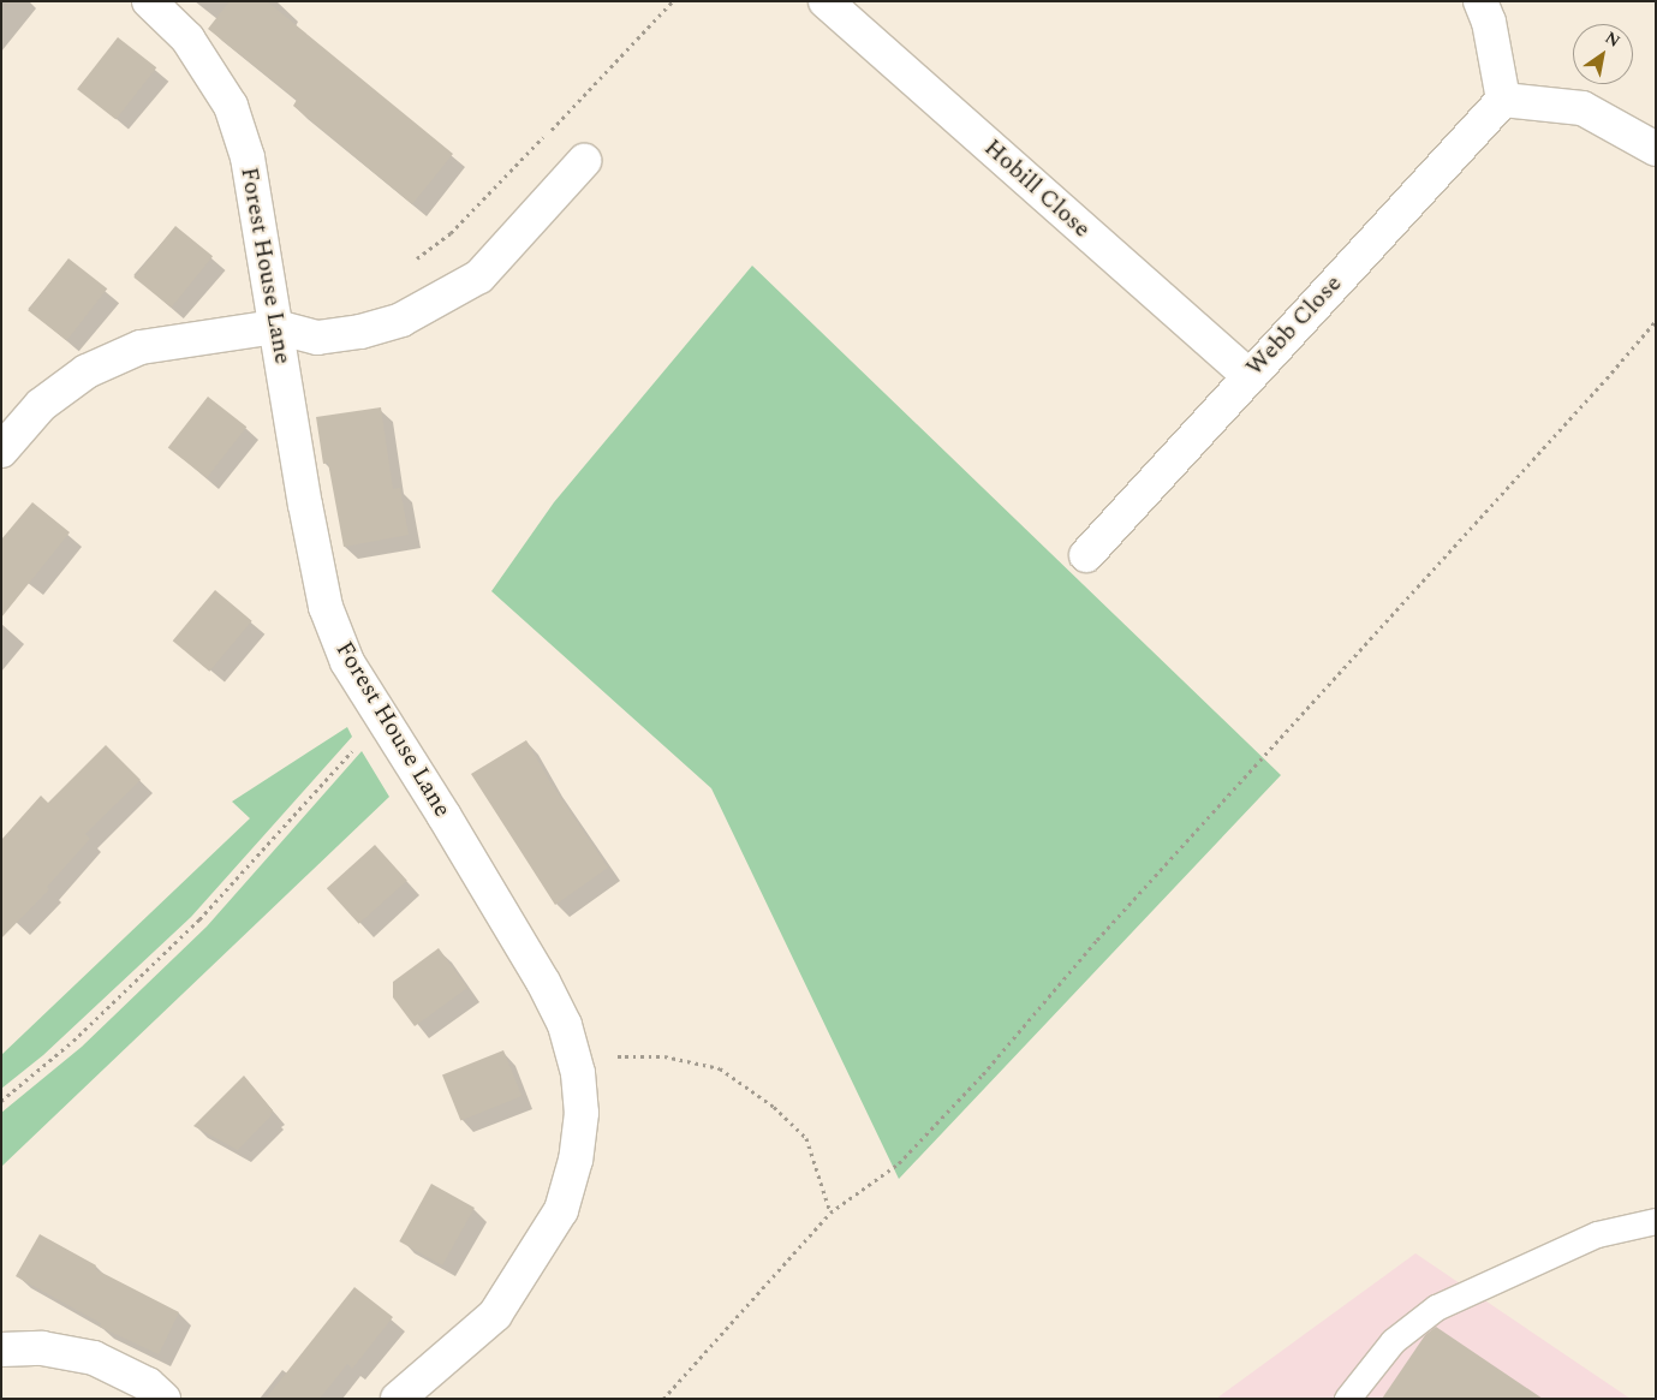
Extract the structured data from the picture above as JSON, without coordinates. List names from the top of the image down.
{
  "streets": {
    "street": ["Hobill Close", "Forest House Lane", "Webb Close"]
  },
  "crossings": [
    ["Hobill Close", "Webb Close"]
  ],
  "north": "top right"
}
